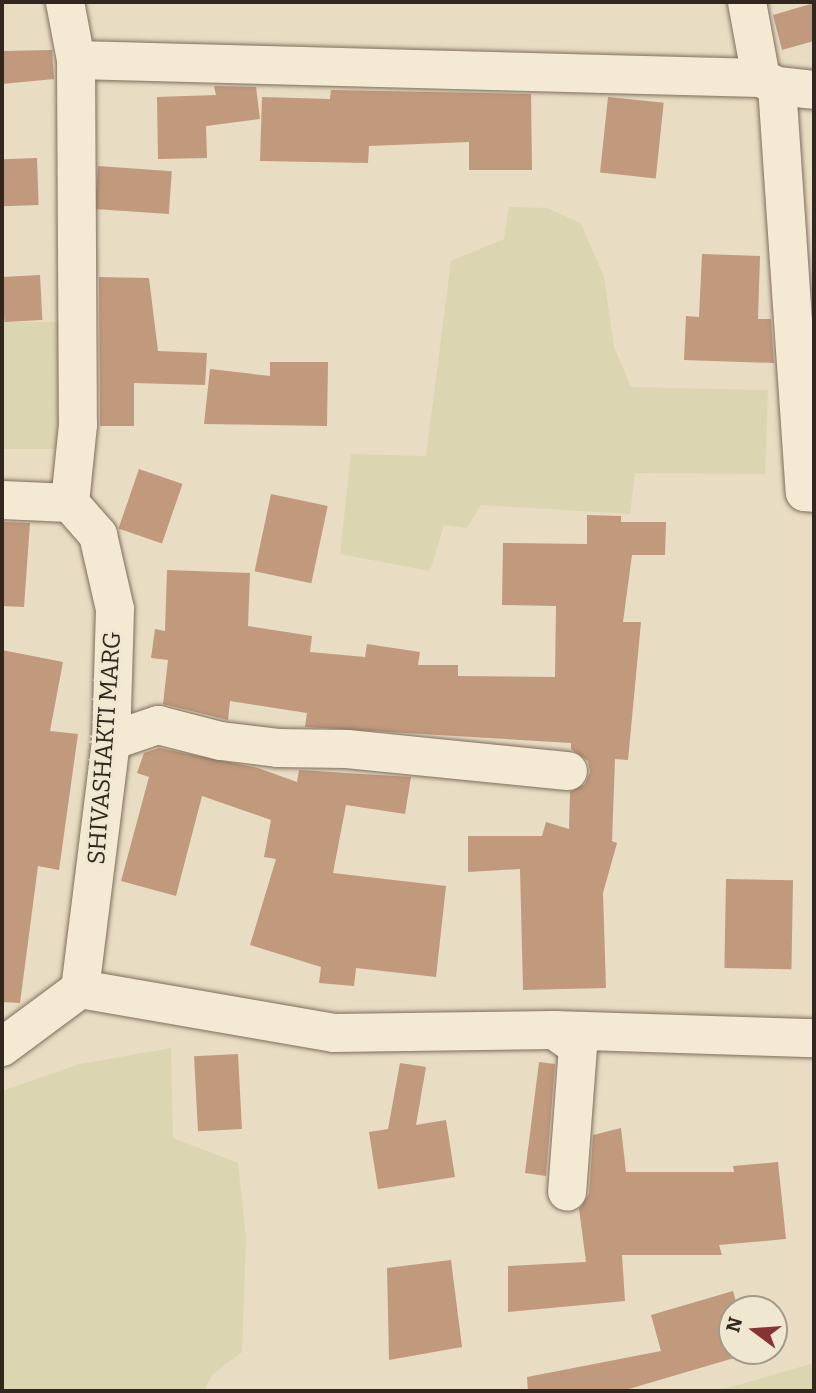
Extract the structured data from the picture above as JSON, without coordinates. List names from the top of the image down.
{
  "streets": {
    "street": ["SHIVASHAKTI MARG"]
  },
  "north": "left"
}
